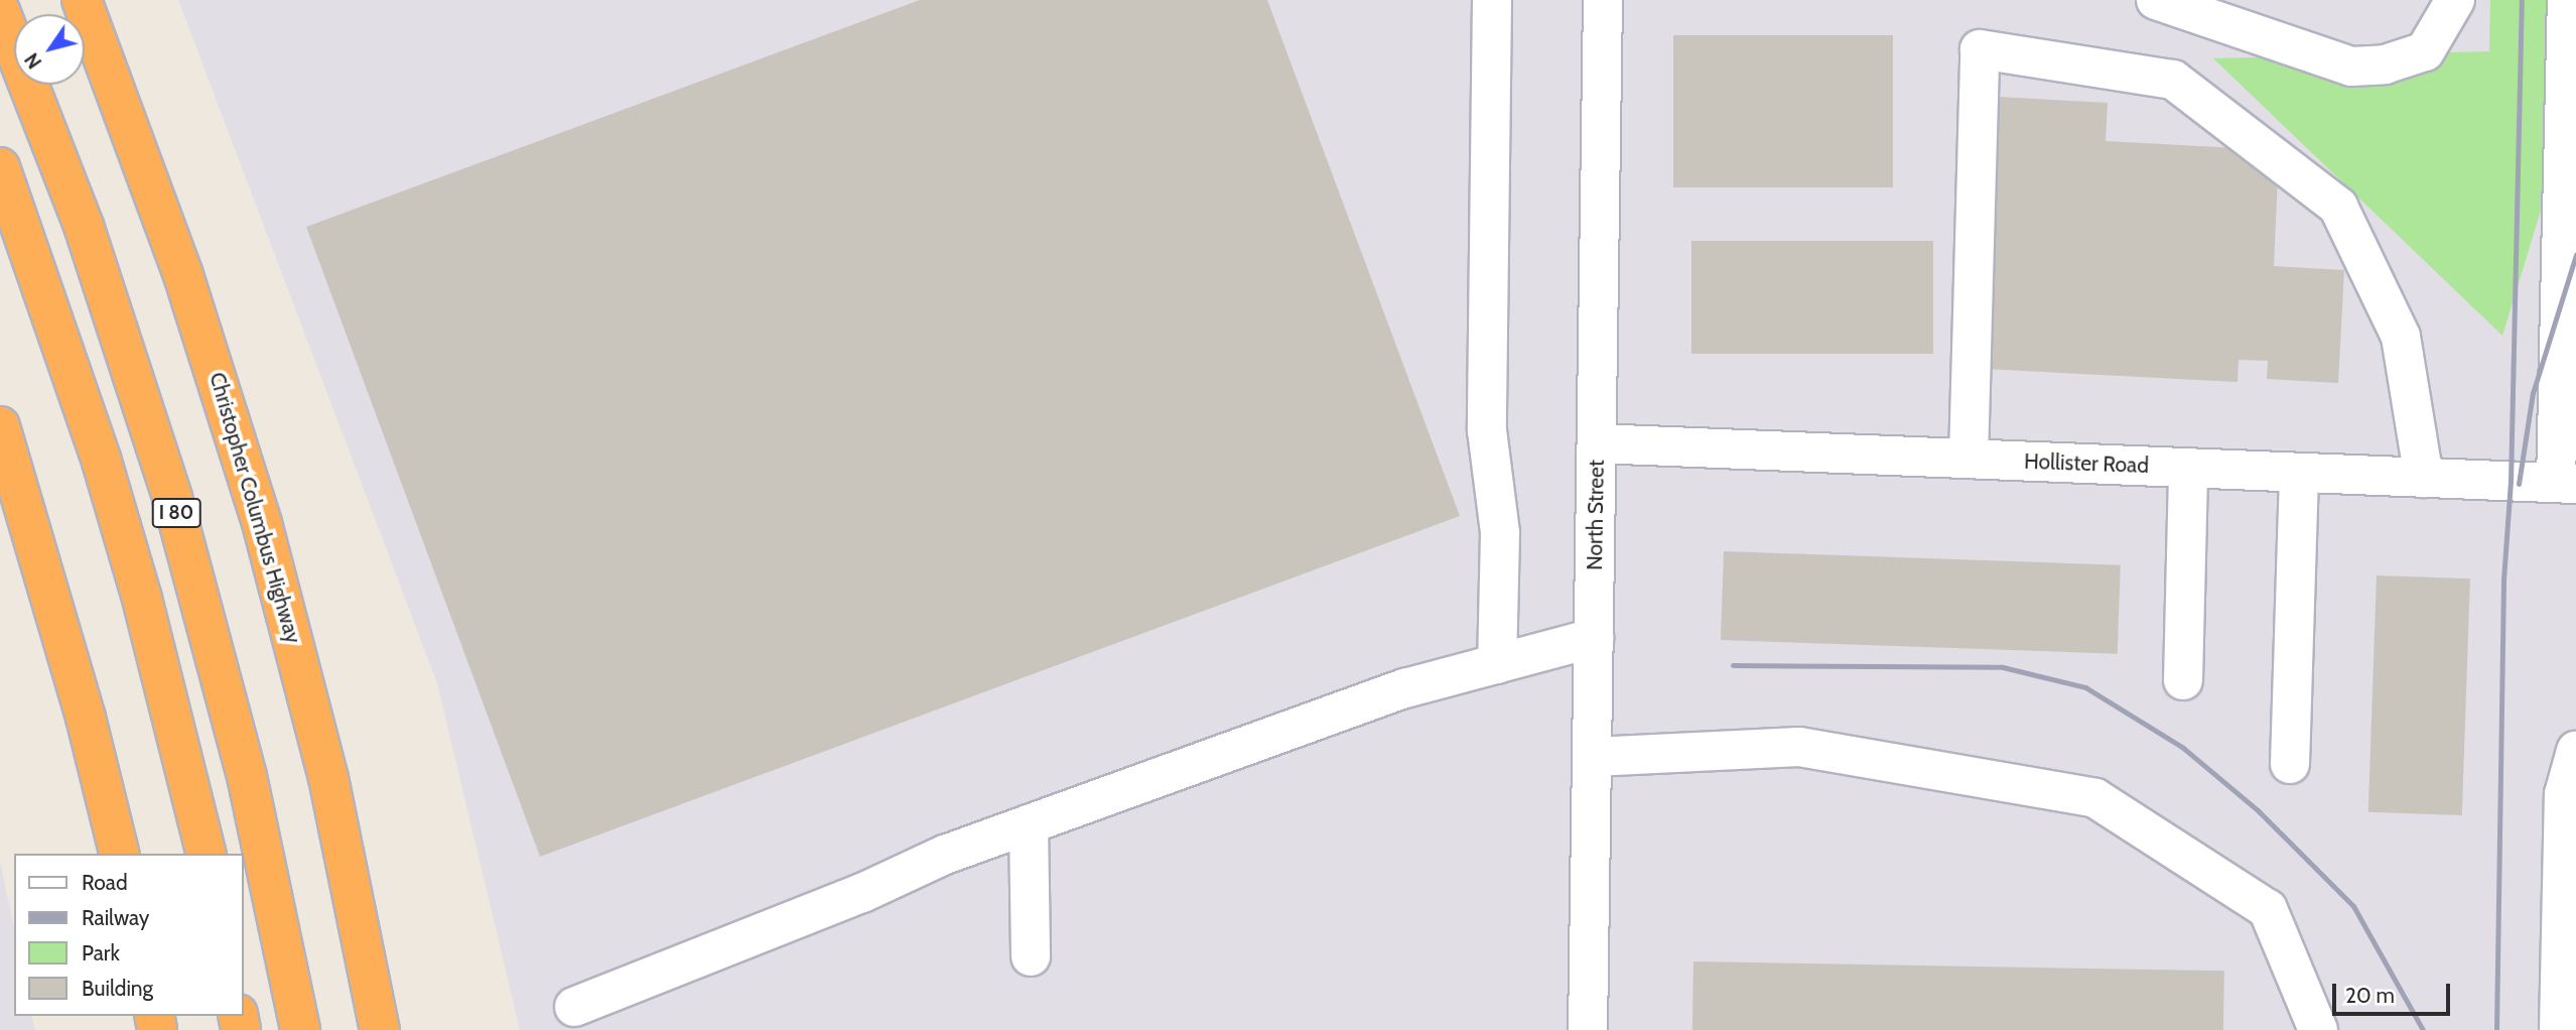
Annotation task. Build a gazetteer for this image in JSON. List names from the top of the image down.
{
  "streets": {
    "highway": ["Christopher Columbus Highway", "I 80"],
    "street": ["Hollister Road", "North Street"]
  },
  "crossings": [
    ["Hollister Road", "North Street"]
  ],
  "legend": [
    "Road",
    "Railway",
    "Park",
    "Building"
  ],
  "scale_bar": "20 m",
  "north": "bottom left"
}
